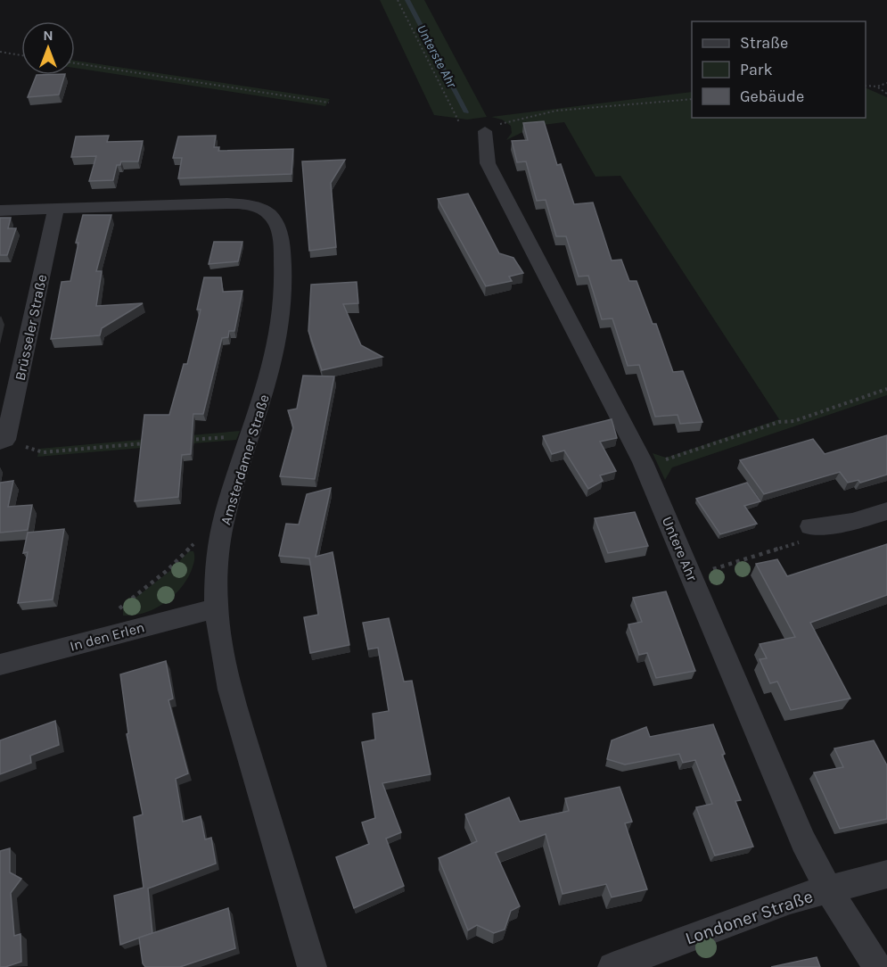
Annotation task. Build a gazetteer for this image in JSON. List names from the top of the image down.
{
  "streets": {
    "street": [
      "Brüsseler Straße",
      "Amsterdamer Straße",
      "Untere Ahr",
      "In den Erlen",
      "Londoner Straße"
    ]
  },
  "crossings": [
    ["Brüsseler Straße", "Amsterdamer Straße"],
    ["Amsterdamer Straße", "In den Erlen"],
    ["Untere Ahr", "Londoner Straße"]
  ],
  "water": ["Unterste Ahr"],
  "legend": ["Straße", "Park", "Gebäude"],
  "north": "top"
}
